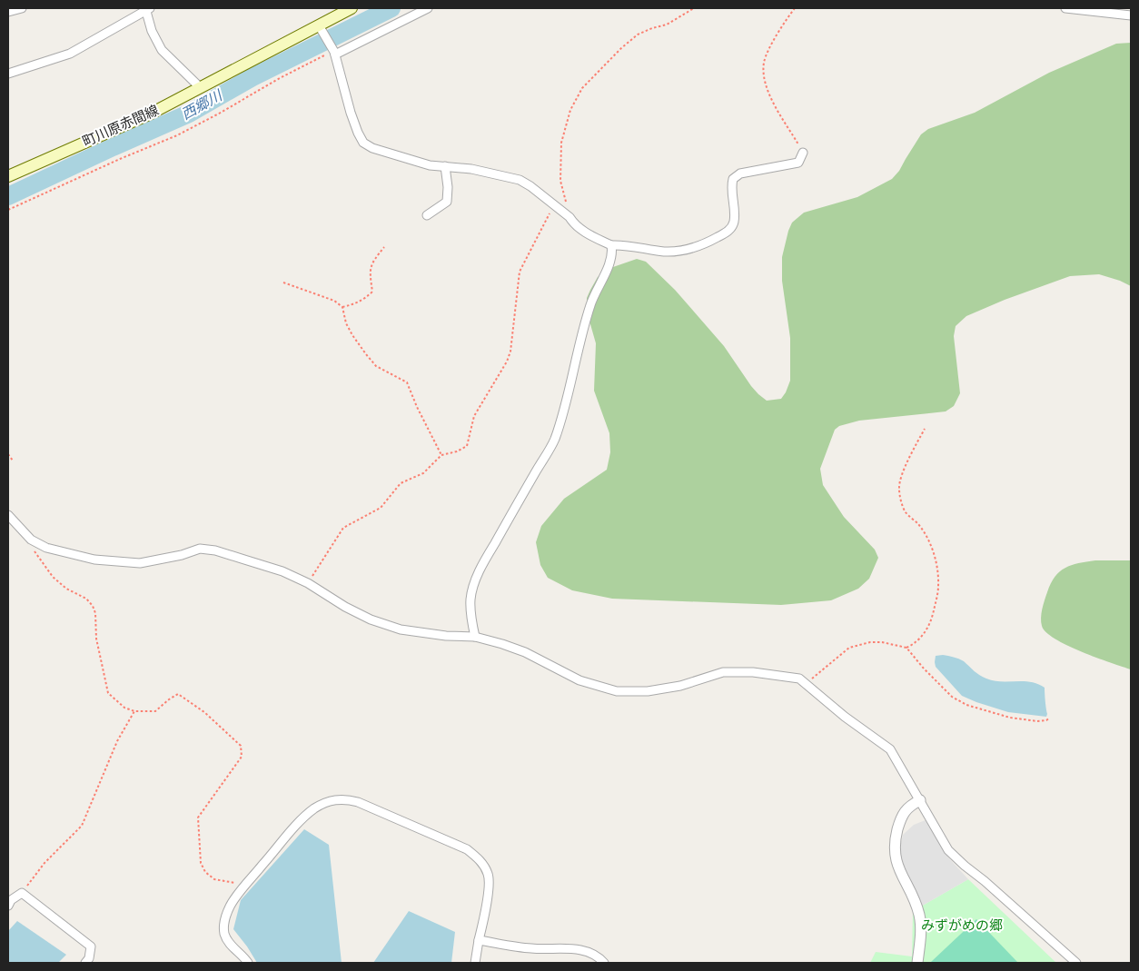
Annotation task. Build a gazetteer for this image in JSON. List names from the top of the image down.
{
  "streets": {
    "main road": ["町川原赤間線"]
  },
  "water": ["西郷川"],
  "parks": ["みずがめの郷"]
}
